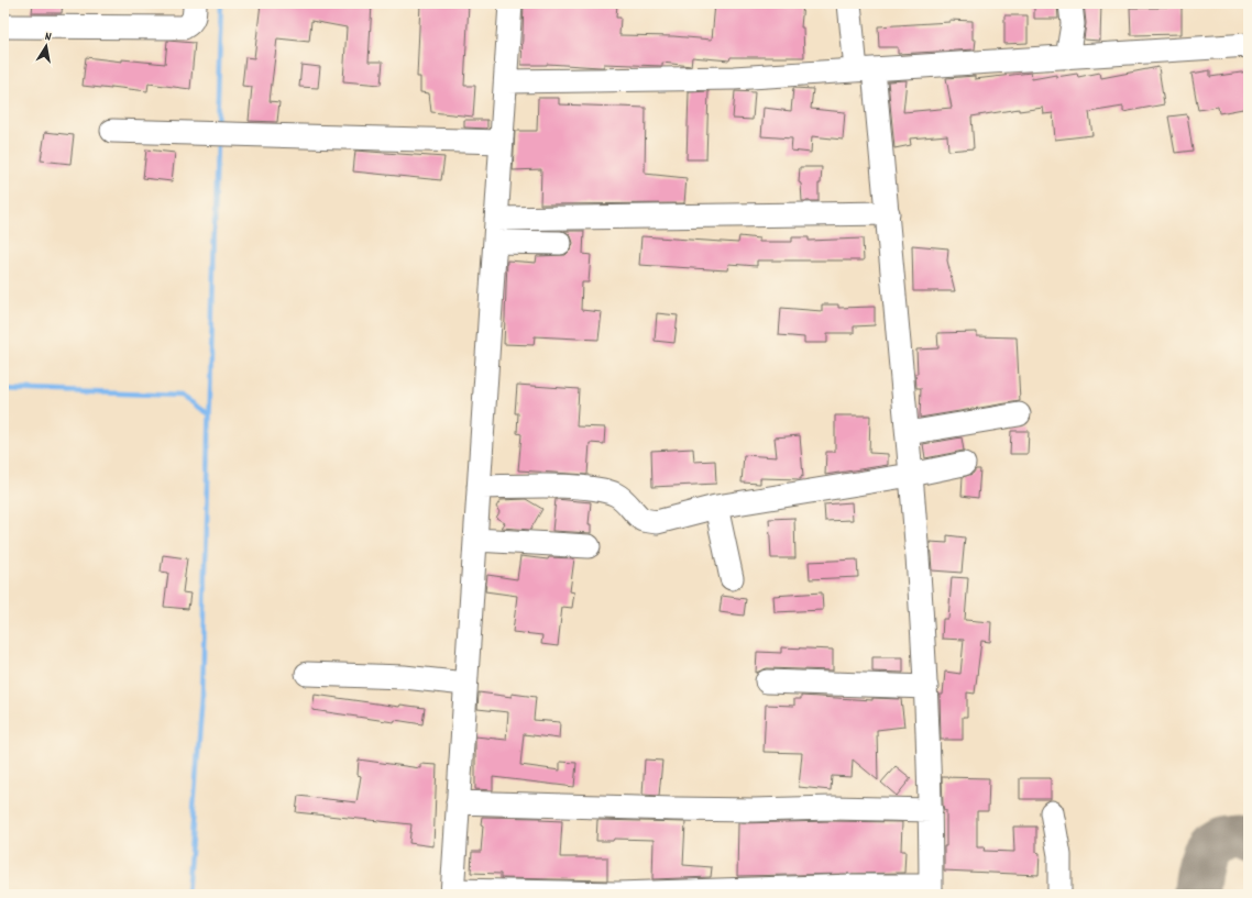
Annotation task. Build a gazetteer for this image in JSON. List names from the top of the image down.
{
  "north": "top"
}
